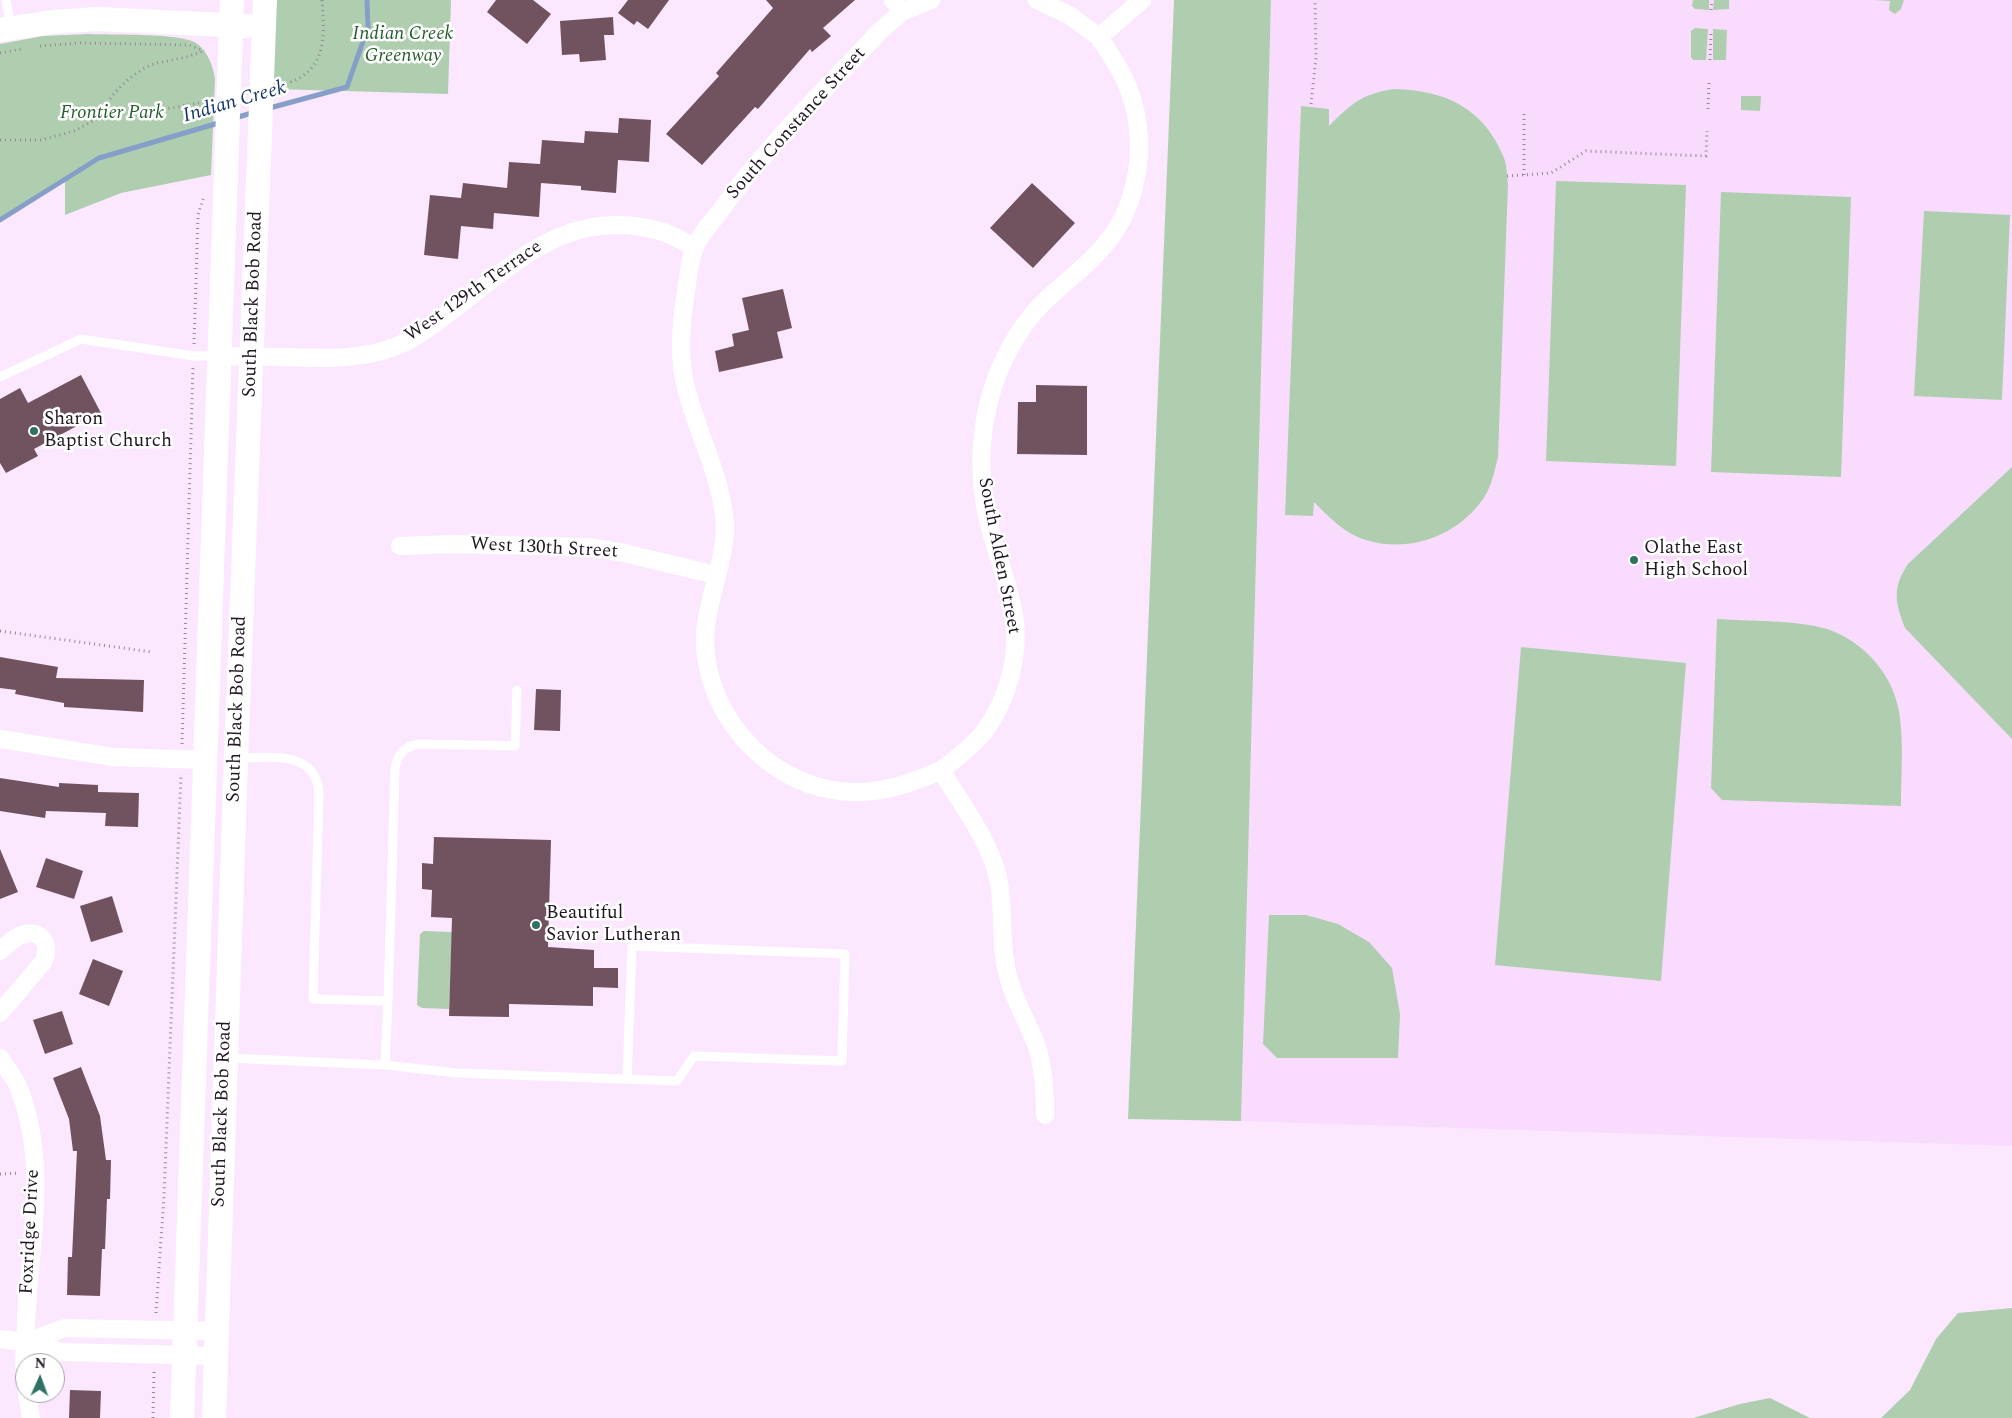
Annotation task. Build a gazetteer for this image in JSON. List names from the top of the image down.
{
  "streets": {
    "main road": ["South Black Bob Road"],
    "street": [
      "South Constance Street",
      "West 129th Terrace",
      "West 130th Street",
      "South Alden Street",
      "Foxridge Drive"
    ]
  },
  "crossings": [
    ["South Constance Street", "West 129th Terrace"],
    ["South Constance Street", "West 130th Street"],
    ["South Constance Street", "South Alden Street"],
    ["West 129th Terrace", "South Black Bob Road"]
  ],
  "water": ["Indian Creek"],
  "parks": ["Indian Creek Greenway", "Frontier Park"],
  "places": ["Sharon Baptist Church", "Olathe East High School", "Beautiful Savior Lutheran"],
  "north": "top"
}
